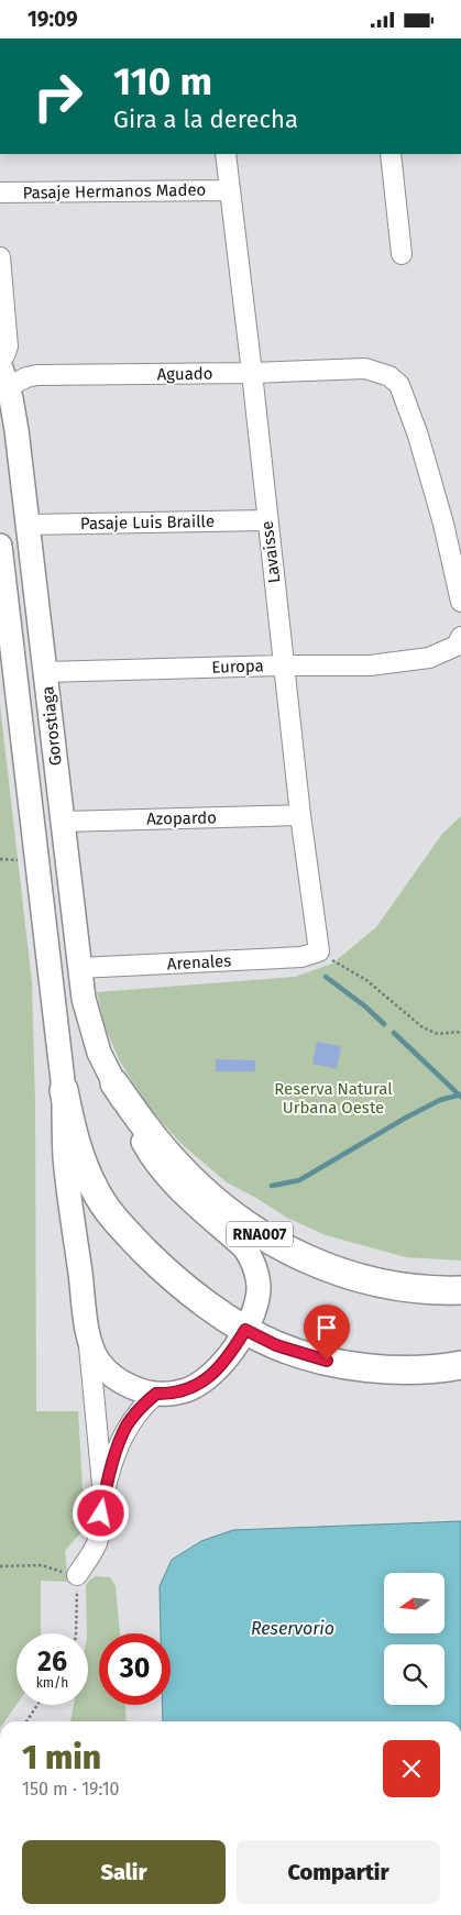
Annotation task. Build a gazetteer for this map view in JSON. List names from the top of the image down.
{
  "streets": {
    "highway": ["RNA007"],
    "main road": ["Gorostiaga"],
    "street": [
      "Pasaje Hermanos Madeo",
      "Aguado",
      "Pasaje Luis Braille",
      "Lavaisse",
      "Europa",
      "Azopardo",
      "Arenales"
    ]
  },
  "crossings": [
    ["Pasaje Hermanos Madeo", "Lavaisse"],
    ["Aguado", "Lavaisse"],
    ["Aguado", "Gorostiaga"],
    ["Pasaje Luis Braille", "Lavaisse"],
    ["Pasaje Luis Braille", "Gorostiaga"],
    ["Lavaisse", "Europa"],
    ["Lavaisse", "Azopardo"],
    ["Lavaisse", "Arenales"],
    ["Europa", "Gorostiaga"],
    ["Gorostiaga", "Azopardo"],
    ["Gorostiaga", "Arenales"],
    ["Gorostiaga", "RNA007"]
  ],
  "water": ["Reservorio"],
  "parks": ["Reserva Natural Urbana Oeste"],
  "north": "left",
  "page": {
    "status": "19:09",
    "turn": ["110 m", "Gira a la derecha"],
    "speed": "26 km/h",
    "limit": "30",
    "heading": ["1 min", "150 m · 19:10"],
    "buttons": ["Salir", "Compartir"]
  }
}
